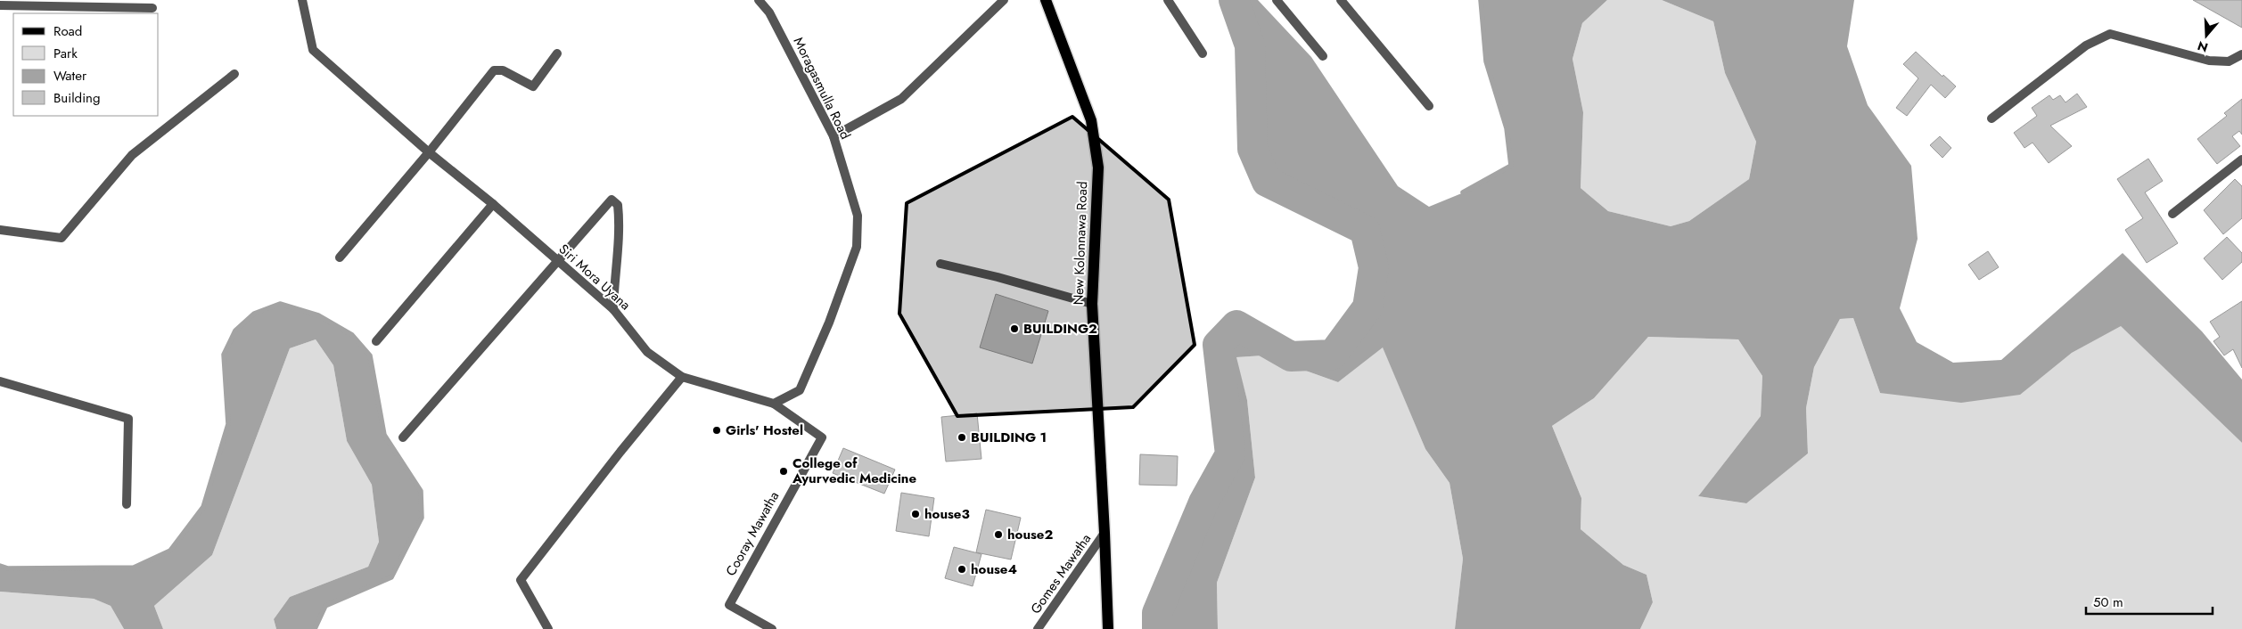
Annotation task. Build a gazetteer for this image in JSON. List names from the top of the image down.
{
  "streets": {
    "main road": ["New Kolonnawa Road"],
    "street": [
      "Moragasmulla Road",
      "Siri Mora Uyana",
      "Cooray Mawatha",
      "Gomes Mawatha"
    ]
  },
  "crossings": [
    ["Moragasmulla Road", "Siri Mora Uyana"],
    ["Moragasmulla Road", "Cooray Mawatha"],
    ["New Kolonnawa Road", "Gomes Mawatha"],
    ["Siri Mora Uyana", "Cooray Mawatha"]
  ],
  "places": [
    "BUILDING2",
    "Girls' Hostel",
    "BUILDING 1",
    "College of Ayurvedic Medicine",
    "house3",
    "house2",
    "house4"
  ],
  "legend": [
    "Road",
    "Park",
    "Water",
    "Building"
  ],
  "scale_bar": "50 m",
  "north": "bottom"
}
